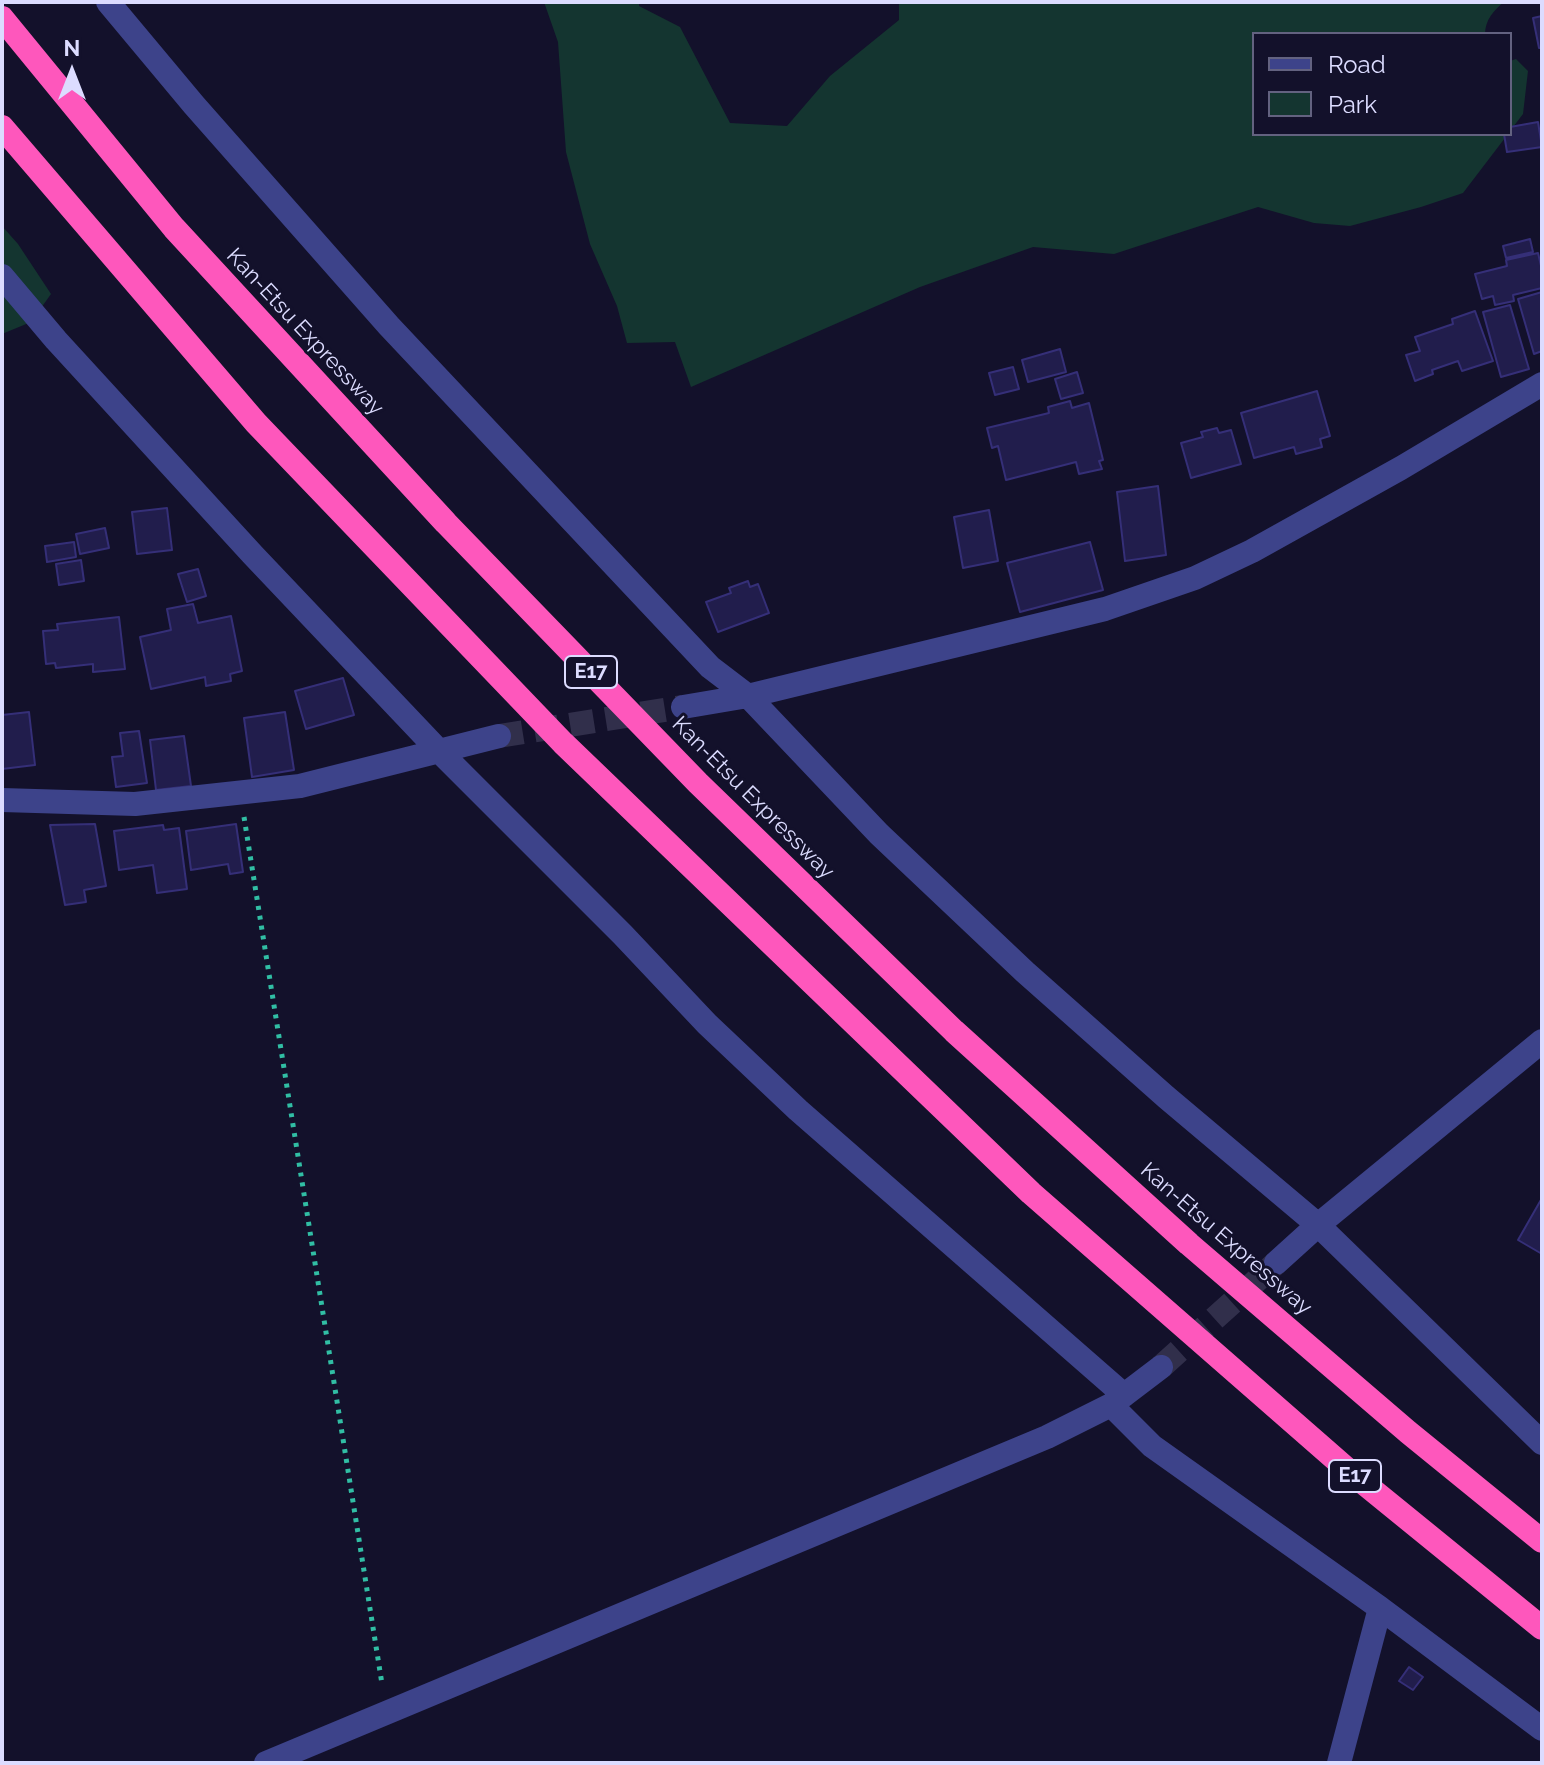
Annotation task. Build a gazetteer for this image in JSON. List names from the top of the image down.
{
  "streets": {
    "highway": ["Kan-Etsu Expressway", "E17"]
  },
  "legend": ["Road", "Park"],
  "north": "top"
}
